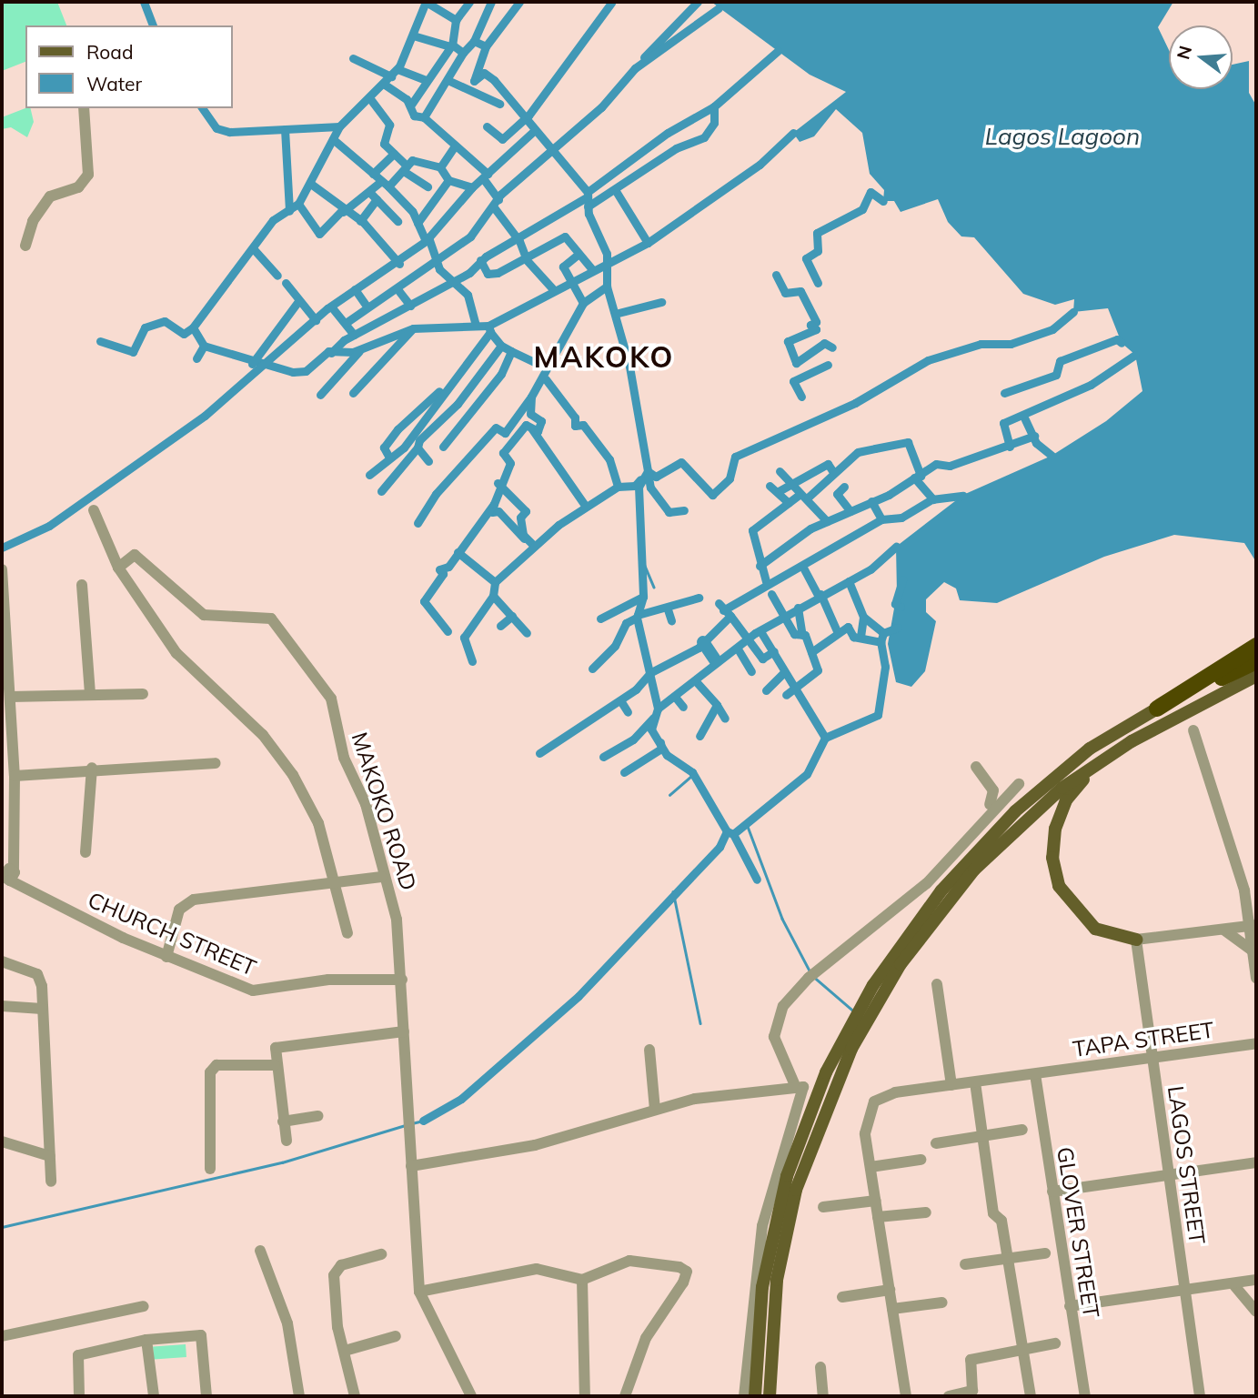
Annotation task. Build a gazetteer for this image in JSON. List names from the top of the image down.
{
  "streets": {
    "street": [
      "MAKOKO ROAD",
      "CHURCH STREET",
      "TAPA STREET",
      "LAGOS STREET",
      "GLOVER STREET"
    ]
  },
  "crossings": [
    ["MAKOKO ROAD", "CHURCH STREET"],
    ["TAPA STREET", "LAGOS STREET"],
    ["TAPA STREET", "GLOVER STREET"]
  ],
  "districts": ["MAKOKO"],
  "water": ["Lagos Lagoon"],
  "legend": ["Road", "Water"],
  "north": "left"
}
